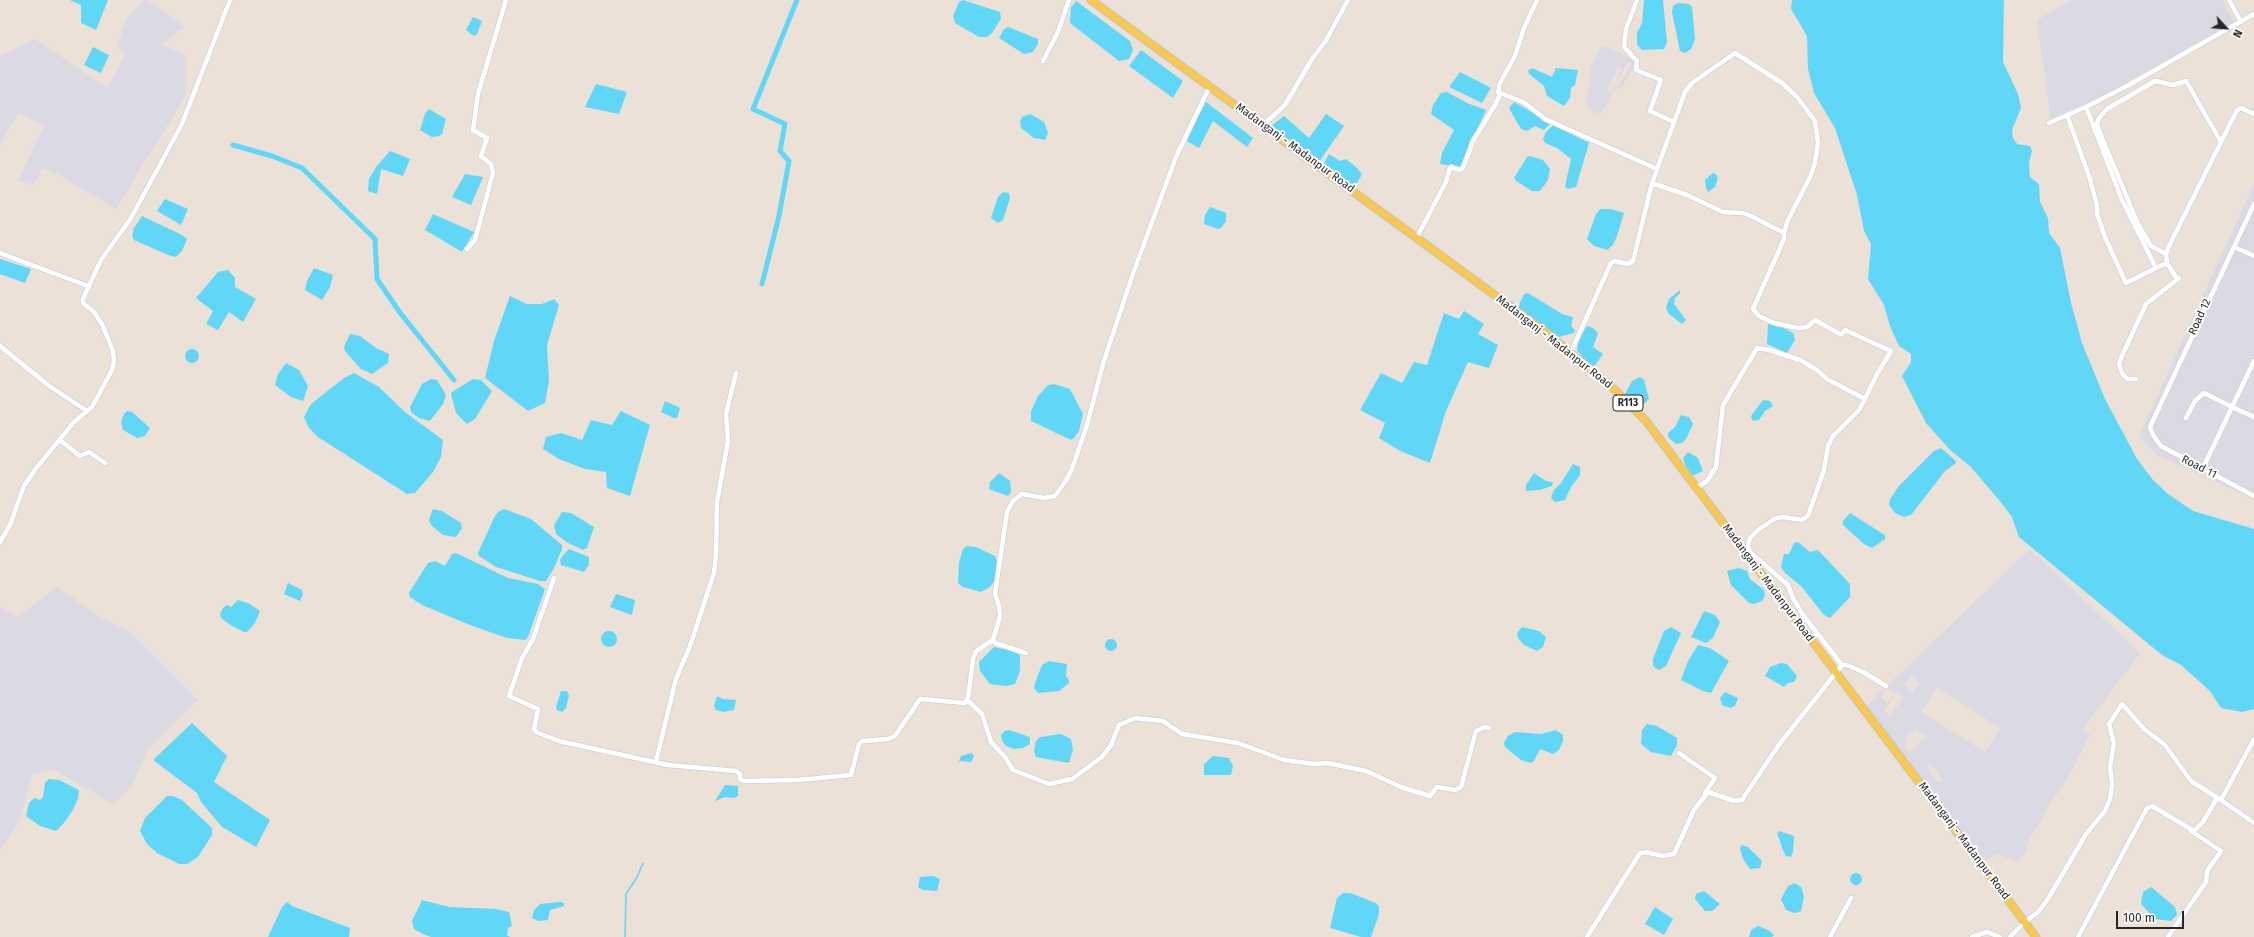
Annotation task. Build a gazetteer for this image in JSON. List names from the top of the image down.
{
  "streets": {
    "main road": ["Madanganj - Madanpur Road", "R113"],
    "street": ["Road 12", "Road 11"]
  },
  "crossings": [
    ["Road 12", "Road 11"]
  ],
  "scale_bar": "100 m",
  "north": "bottom right"
}
